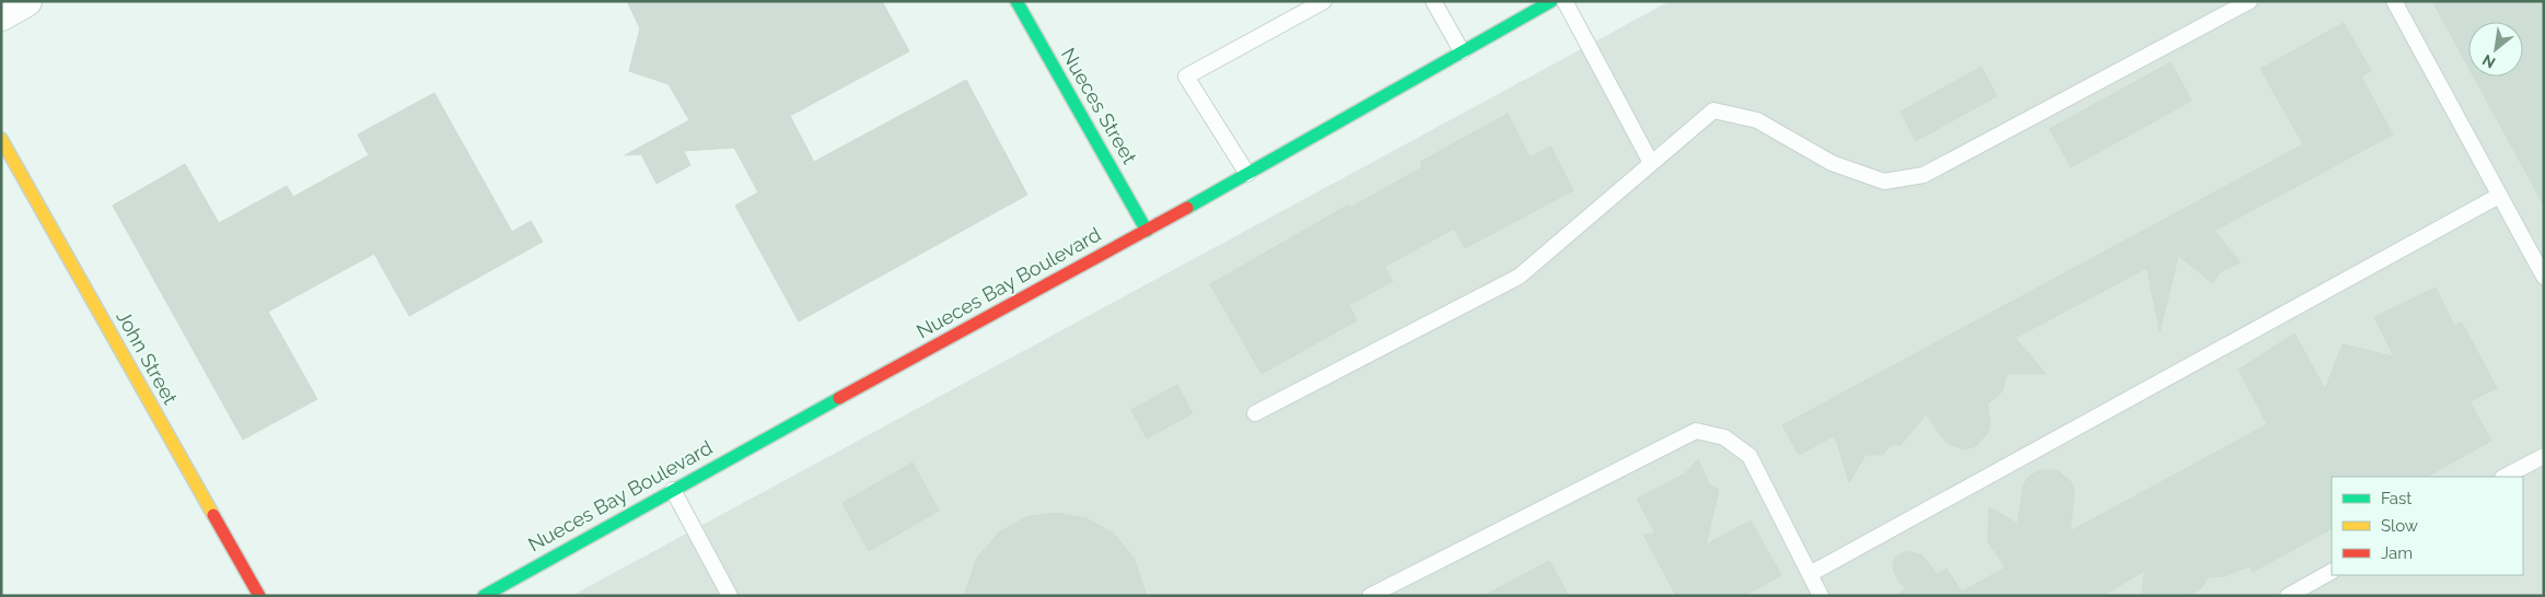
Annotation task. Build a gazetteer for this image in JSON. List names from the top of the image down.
{
  "streets": {
    "street": ["Nueces Street", "Nueces Bay Boulevard", "John Street"]
  },
  "crossings": [
    ["Nueces Street", "Nueces Bay Boulevard"]
  ],
  "legend": ["Fast", "Slow", "Jam"],
  "north": "bottom left"
}
